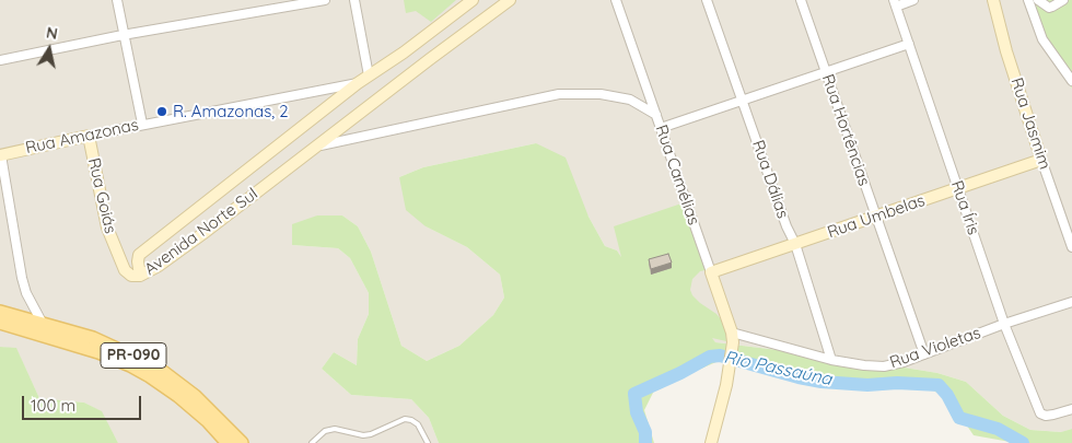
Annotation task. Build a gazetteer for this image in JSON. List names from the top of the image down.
{
  "streets": {
    "main road": ["PR-090"],
    "street": [
      "Rua Jasmim",
      "Rua Hortências",
      "Rua Amazonas",
      "Rua Camélias",
      "Rua Dálias",
      "Rua Goiás",
      "Rua Íris",
      "Rua Umbelas",
      "Avenida Norte Sul",
      "Rua Violetas"
    ]
  },
  "crossings": [
    ["Rua Jasmim", "Rua Umbelas"],
    ["Rua Hortências", "Rua Umbelas"],
    ["Rua Hortências", "Rua Violetas"],
    ["Rua Amazonas", "Rua Goiás"],
    ["Rua Amazonas", "Avenida Norte Sul"],
    ["Rua Camélias", "Rua Umbelas"],
    ["Rua Camélias", "Rua Violetas"],
    ["Rua Dálias", "Rua Umbelas"],
    ["Rua Dálias", "Rua Violetas"],
    ["Rua Goiás", "Avenida Norte Sul"],
    ["Rua Íris", "Rua Umbelas"],
    ["Rua Íris", "Rua Violetas"]
  ],
  "water": ["Rio Passaúna"],
  "places": ["R. Amazonas, 2"],
  "scale_bar": "100 m",
  "north": "top"
}
